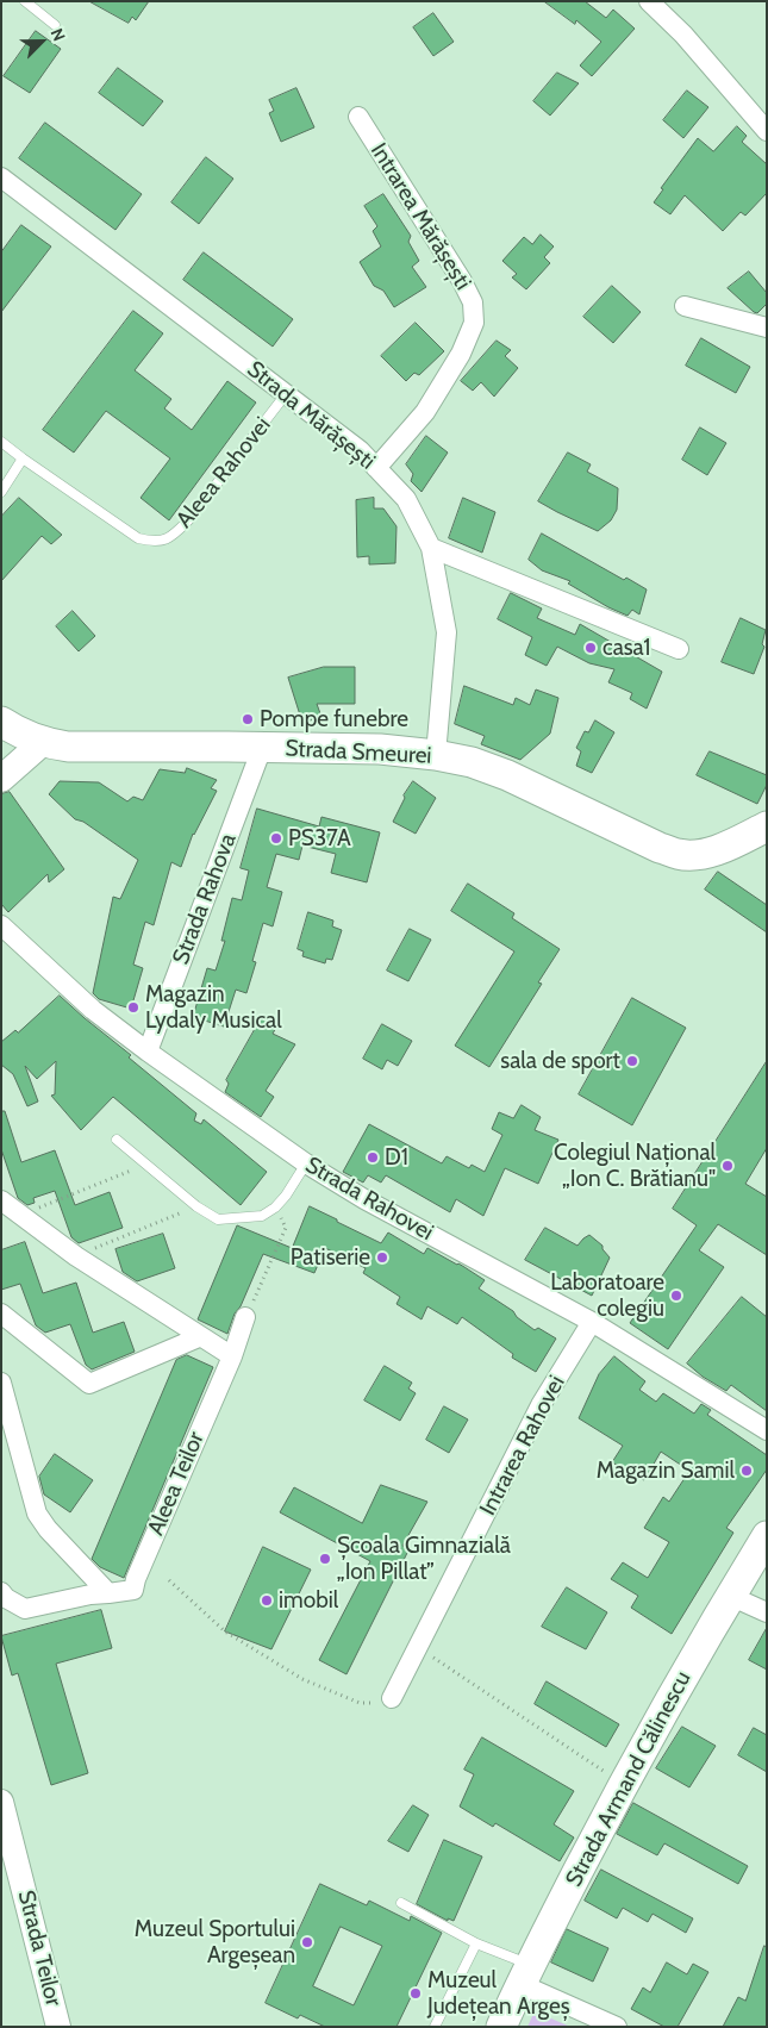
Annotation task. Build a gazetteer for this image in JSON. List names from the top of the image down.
{
  "streets": {
    "main road": ["Strada Smeurei", "Strada Armand Călinescu"],
    "street": [
      "Intrarea Mărășești",
      "Strada Mărășești",
      "Strada Rahova",
      "Strada Rahovei",
      "Intrarea Rahovei",
      "Aleea Teilor",
      "Strada Teilor"
    ],
    "lane": ["Aleea Rahovei"]
  },
  "crossings": [
    ["Intrarea Mărășești", "Strada Mărășești"],
    ["Strada Mărășești", "Aleea Rahovei"],
    ["Strada Mărășești", "Strada Smeurei"],
    ["Strada Smeurei", "Strada Rahova"],
    ["Strada Rahova", "Strada Rahovei"],
    ["Strada Rahovei", "Intrarea Rahovei"]
  ],
  "places": [
    "casa1",
    "Pompe funebre",
    "PS37A",
    "Magazin Lydaly Musical",
    "sala de sport",
    "D1",
    "Colegiul Național „Ion C. Brătianu\"",
    "Patiserie",
    "Laboratoare colegiu",
    "Magazin Samil",
    "Școala Gimnazială „Ion Pillat”",
    "imobil",
    "Muzeul Sportului Argeșean",
    "Muzeul Județean Argeș"
  ],
  "north": "top right"
}
